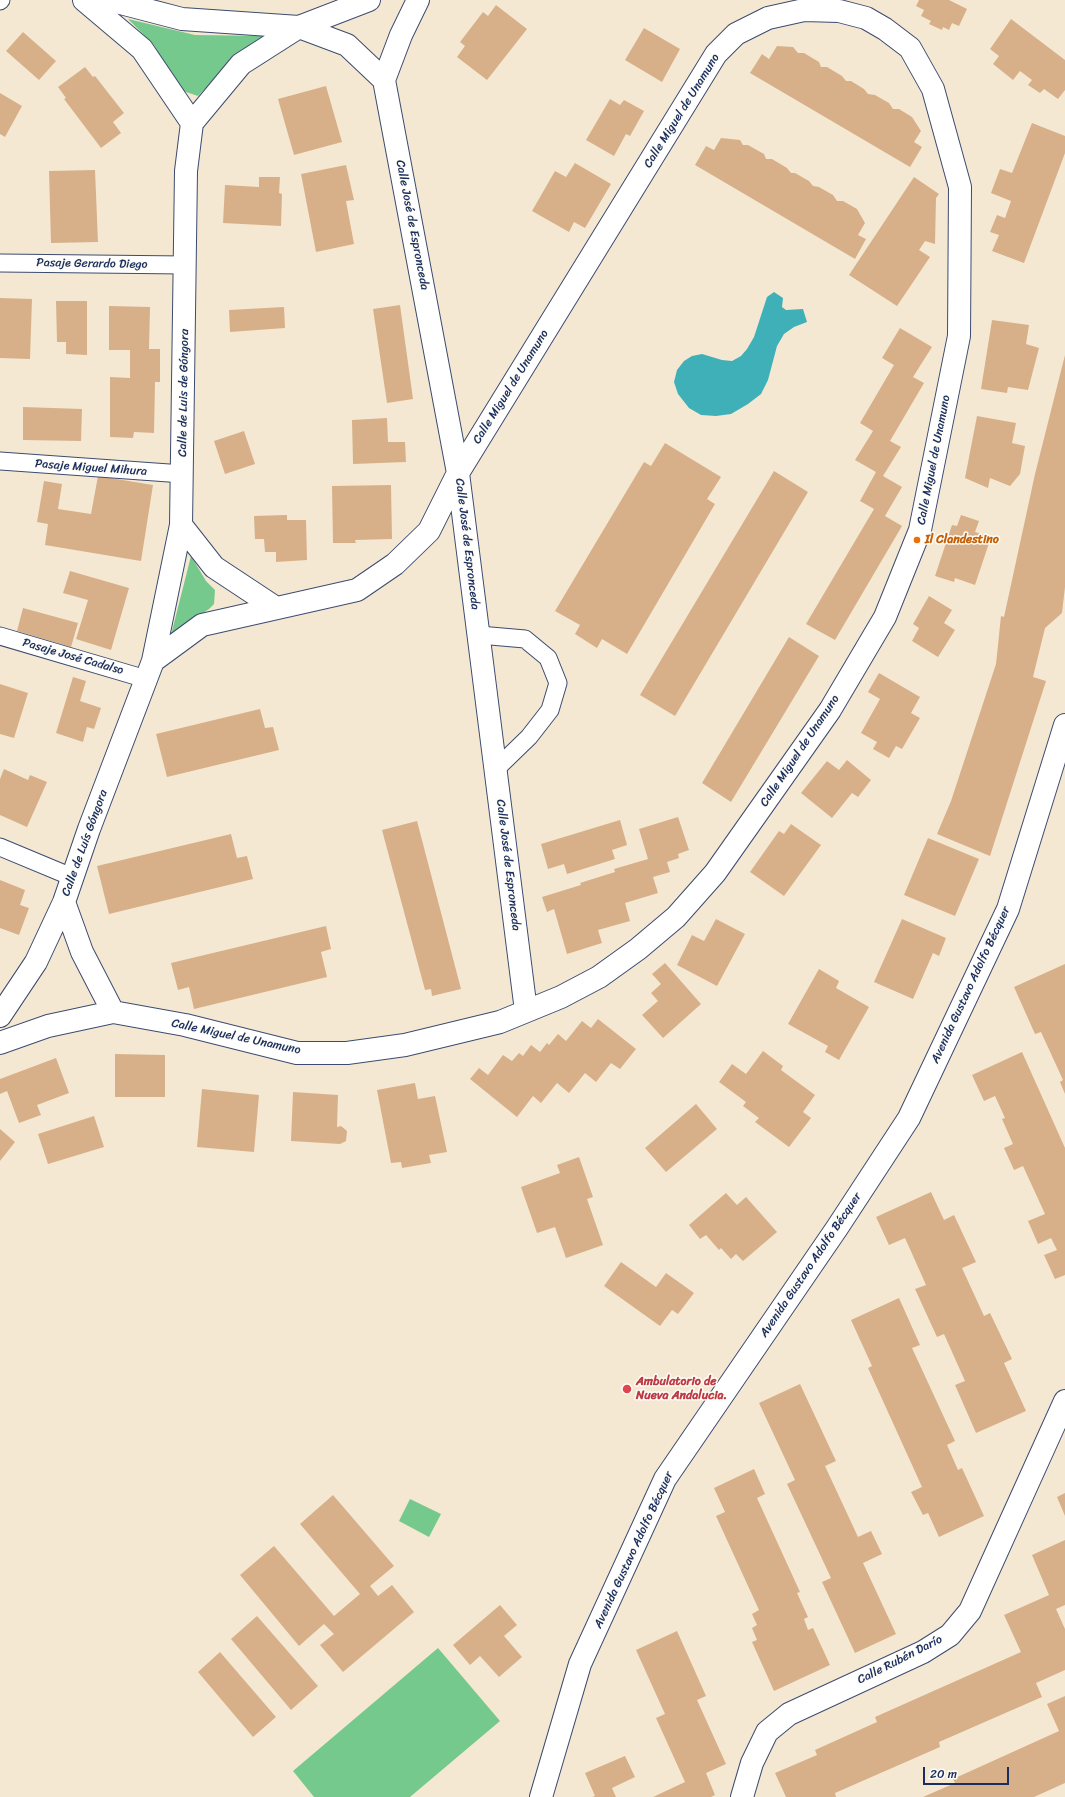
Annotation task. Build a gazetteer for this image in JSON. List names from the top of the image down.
{
  "streets": {
    "street": [
      "Calle Miguel de Unamuno",
      "Calle José de Espronceda",
      "Calle de Luis de Góngora",
      "Calle de Luís Góngora",
      "Avenida Gustavo Adolfo Bécquer",
      "Calle Rubén Darío"
    ],
    "lane": ["Pasaje Gerardo Diego", "Pasaje Miguel Mihura", "Pasaje José Cadalso"]
  },
  "crossings": [
    ["Calle Miguel de Unamuno", "Calle José de Espronceda"],
    ["Calle Miguel de Unamuno", "Calle de Luis de Góngora"],
    ["Calle Miguel de Unamuno", "Pasaje José Cadalso"],
    ["Calle Miguel de Unamuno", "Calle de Luís Góngora"],
    ["Pasaje Gerardo Diego", "Calle de Luis de Góngora"],
    ["Calle de Luis de Góngora", "Pasaje Miguel Mihura"],
    ["Calle de Luis de Góngora", "Pasaje José Cadalso"],
    ["Calle de Luis de Góngora", "Calle de Luís Góngora"],
    ["Pasaje José Cadalso", "Calle de Luís Góngora"]
  ],
  "places": ["Il Clandestino", "Ambulatorio de Nueva Andalucia."],
  "scale_bar": "20 m"
}
